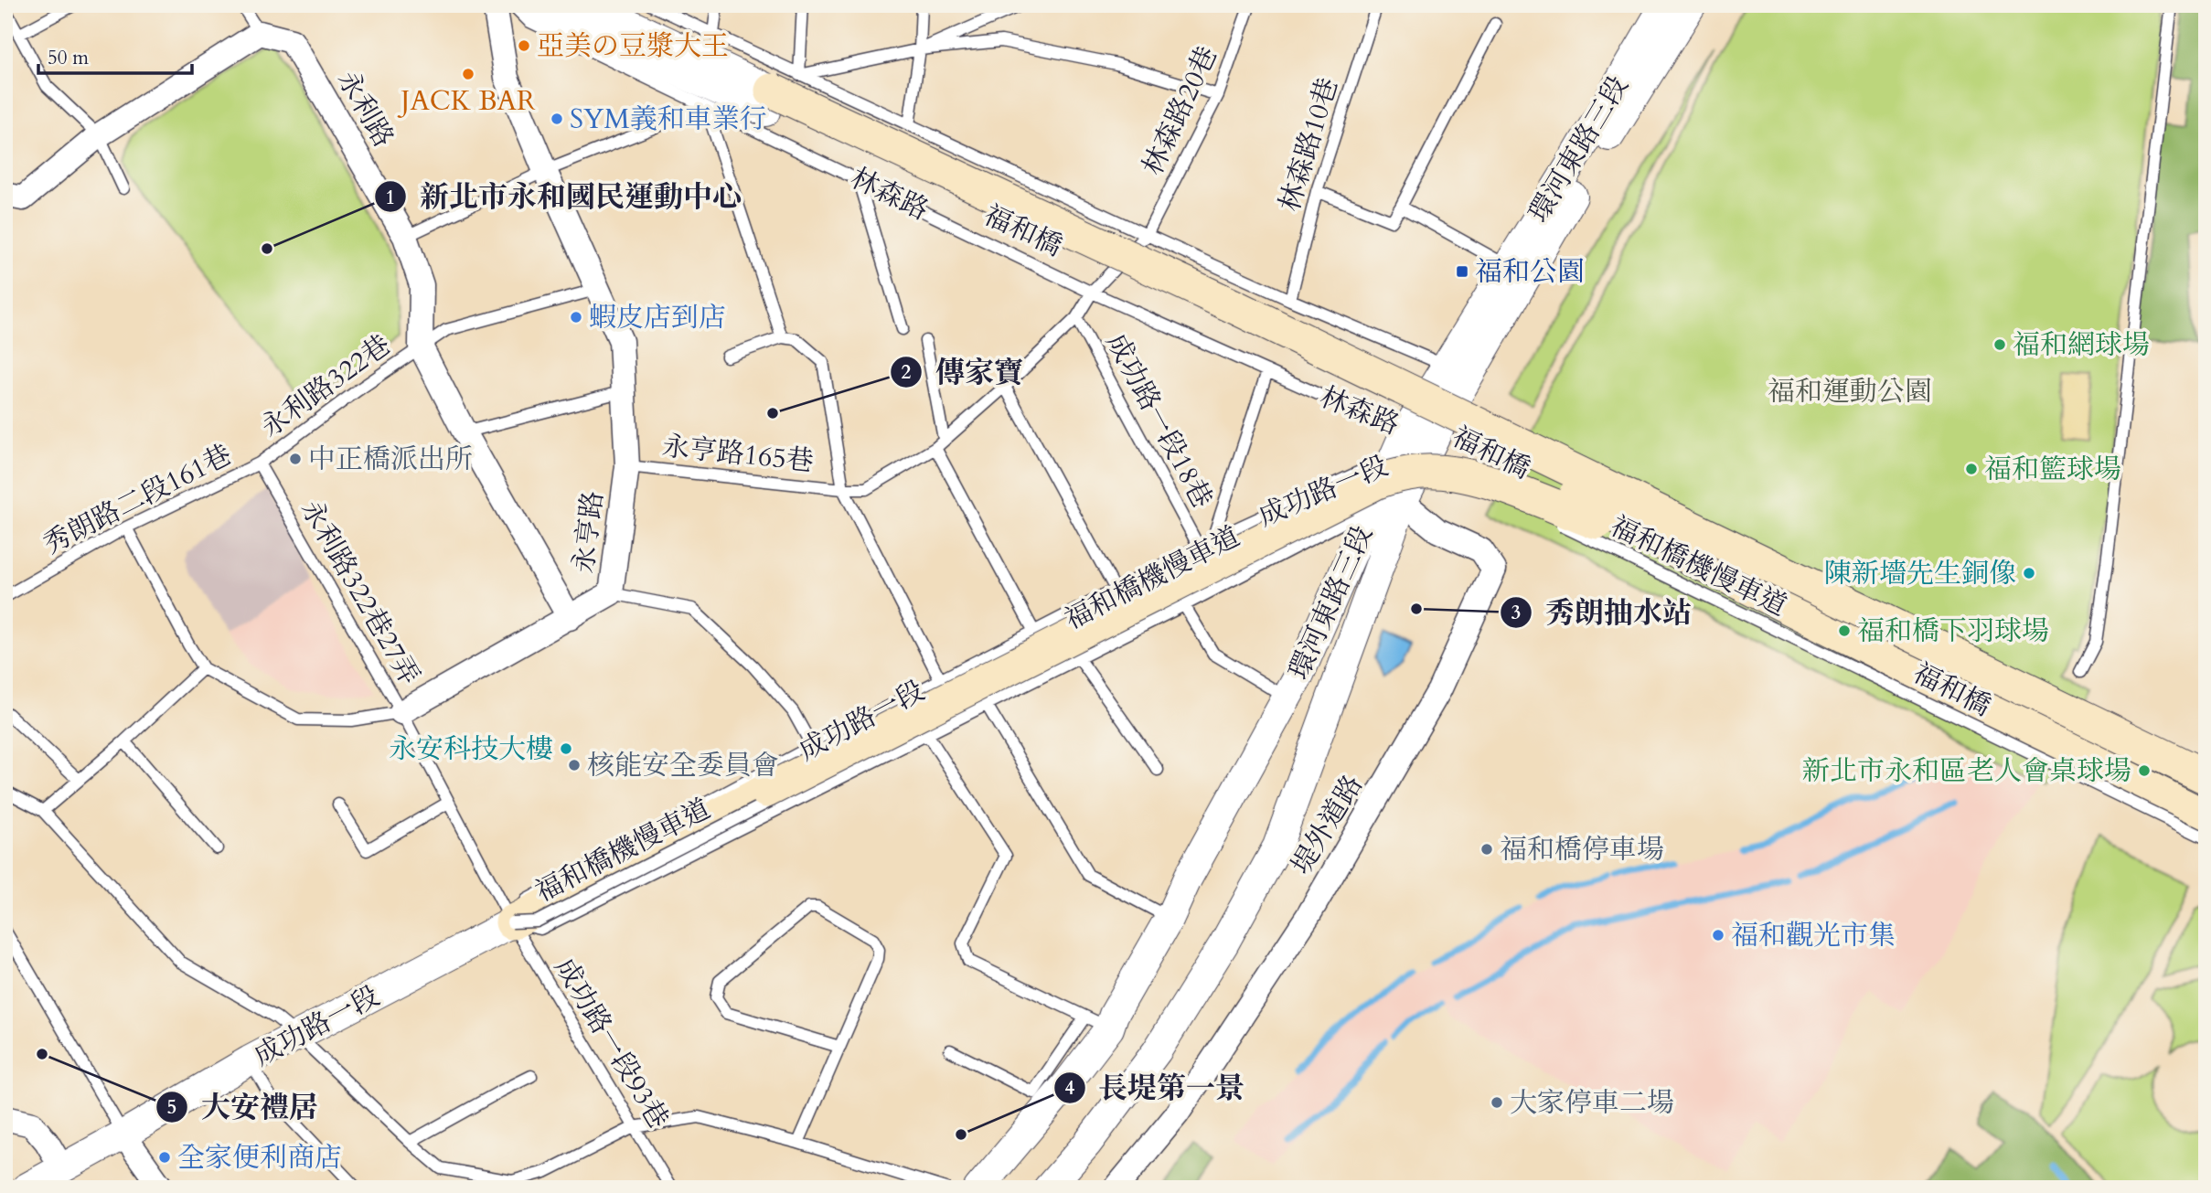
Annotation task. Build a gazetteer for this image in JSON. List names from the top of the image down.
{
  "streets": {
    "main road": ["福和橋"],
    "street": [
      "永利路",
      "環河東路三段",
      "成功路一段",
      "永亨路",
      "堤外道路"
    ],
    "lane": [
      "林森路20巷",
      "林森路10巷",
      "林森路",
      "永利路322巷",
      "成功路一段18巷",
      "永亨路165巷",
      "秀朗路二段161巷",
      "福和橋機慢車道",
      "永利路322巷27弄",
      "成功路一段93巷"
    ]
  },
  "crossings": [
    ["永利路", "永利路322巷"],
    ["永利路", "永亨路"],
    ["林森路20巷", "林森路"],
    ["林森路20巷", "成功路一段18巷"],
    ["林森路20巷", "永亨路165巷"],
    ["環河東路三段", "林森路"],
    ["環河東路三段", "成功路一段"],
    ["環河東路三段", "堤外道路"],
    ["林森路", "成功路一段"],
    ["永利路322巷", "秀朗路二段161巷"],
    ["永利路322巷", "永亨路"],
    ["永利路322巷", "永利路322巷27弄"],
    ["成功路一段18巷", "成功路一段"],
    ["永亨路165巷", "永亨路"],
    ["成功路一段", "福和橋機慢車道"],
    ["成功路一段", "堤外道路"],
    ["成功路一段", "成功路一段93巷"],
    ["秀朗路二段161巷", "永利路322巷27弄"],
    ["永亨路", "永利路322巷27弄"],
    ["福和橋機慢車道", "成功路一段93巷"],
    ["永利路322巷27弄", "成功路一段93巷"]
  ],
  "parks": ["福和運動公園"],
  "places": {
    "other": [
      "亞美の豆漿大王",
      "JACK BAR",
      "SYM義和車業行",
      "新北市永和國民運動中心",
      "蝦皮店到店",
      "福和網球場",
      "傳家寶",
      "中正橋派出所",
      "福和籃球場",
      "陳新墻先生銅像",
      "秀朗抽水站",
      "福和橋下羽球場",
      "永安科技大樓",
      "核能安全委員會",
      "新北市永和區老人會桌球場",
      "福和橋停車場",
      "福和觀光市集",
      "大安禮居",
      "大家停車二場",
      "長堤第一景",
      "全家便利商店"
    ],
    "transit": ["福和公園"]
  },
  "scale_bar": "50 m"
}
